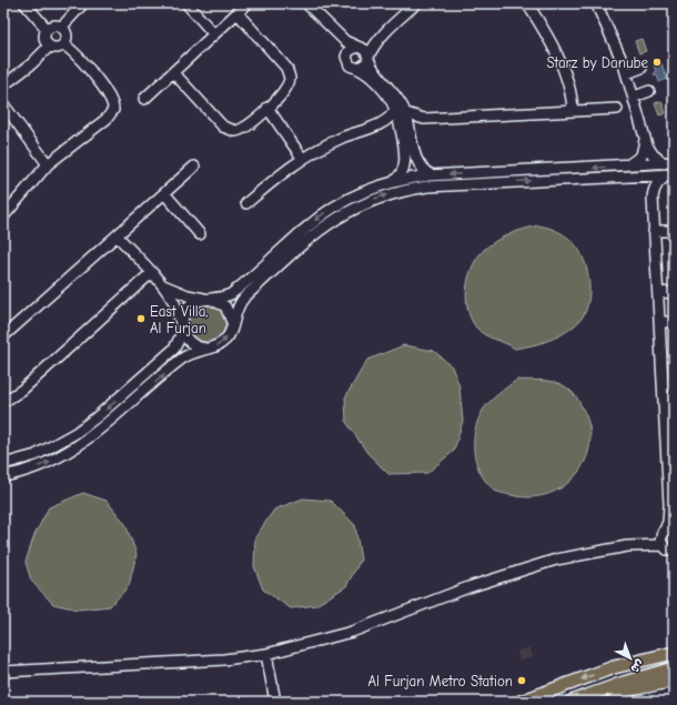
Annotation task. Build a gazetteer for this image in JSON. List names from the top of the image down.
{
  "places": ["Starz by Danube", "East Villa, Al Furjan", "Al Furjan Metro Station"],
  "north": "bottom right"
}
